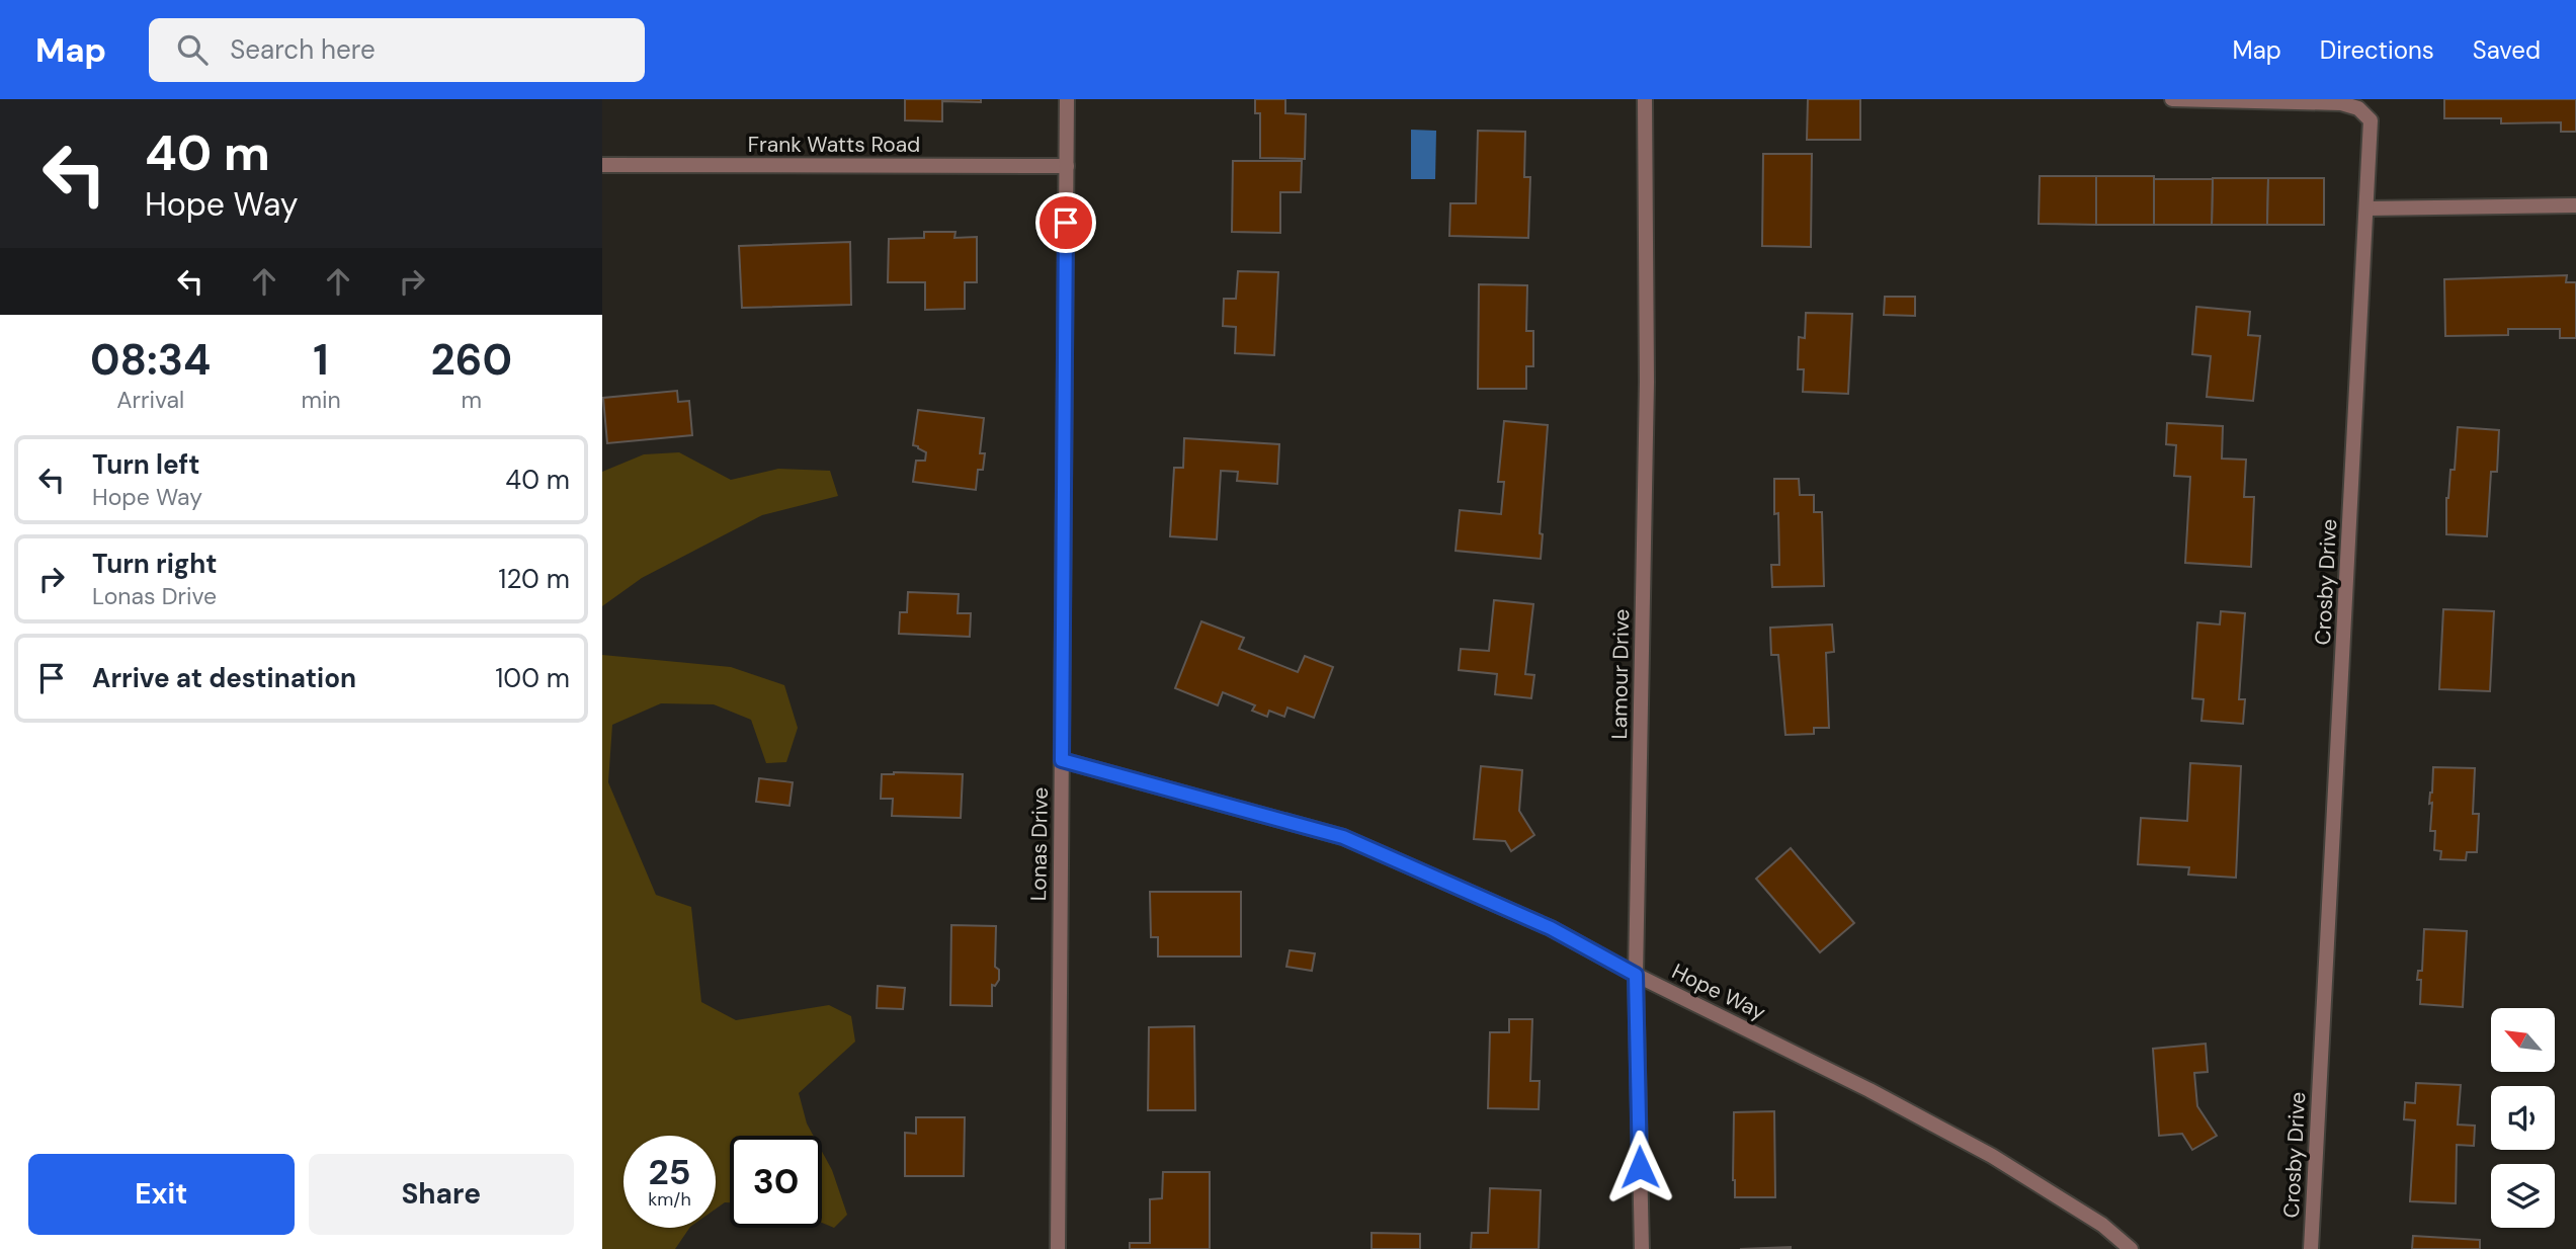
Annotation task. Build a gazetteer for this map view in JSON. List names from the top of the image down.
{
  "streets": {
    "street": [
      "Frank Watts Road",
      "Crosby Drive",
      "Lamour Drive",
      "Lonas Drive",
      "Hope Way"
    ]
  },
  "crossings": [
    ["Frank Watts Road", "Lonas Drive"],
    ["Lamour Drive", "Hope Way"],
    ["Lonas Drive", "Hope Way"]
  ],
  "north": "top left",
  "page": {
    "header": "Map",
    "search": "Search here",
    "nav": ["Map", "Directions", "Saved"],
    "turn": ["40 m", "Hope Way"],
    "eta": [
      "08:34",
      "Arrival",
      "1",
      "min",
      "260",
      "m"
    ],
    "list": [
      {
        "name": "Turn left",
        "note": "Hope Way",
        "value": "40 m"
      },
      {
        "name": "Turn right",
        "note": "Lonas Drive",
        "value": "120 m"
      },
      {
        "name": "Arrive at destination",
        "value": "100 m"
      }
    ],
    "speed": "25 km/h",
    "limit": "30",
    "buttons": ["Exit", "Share"]
  }
}
